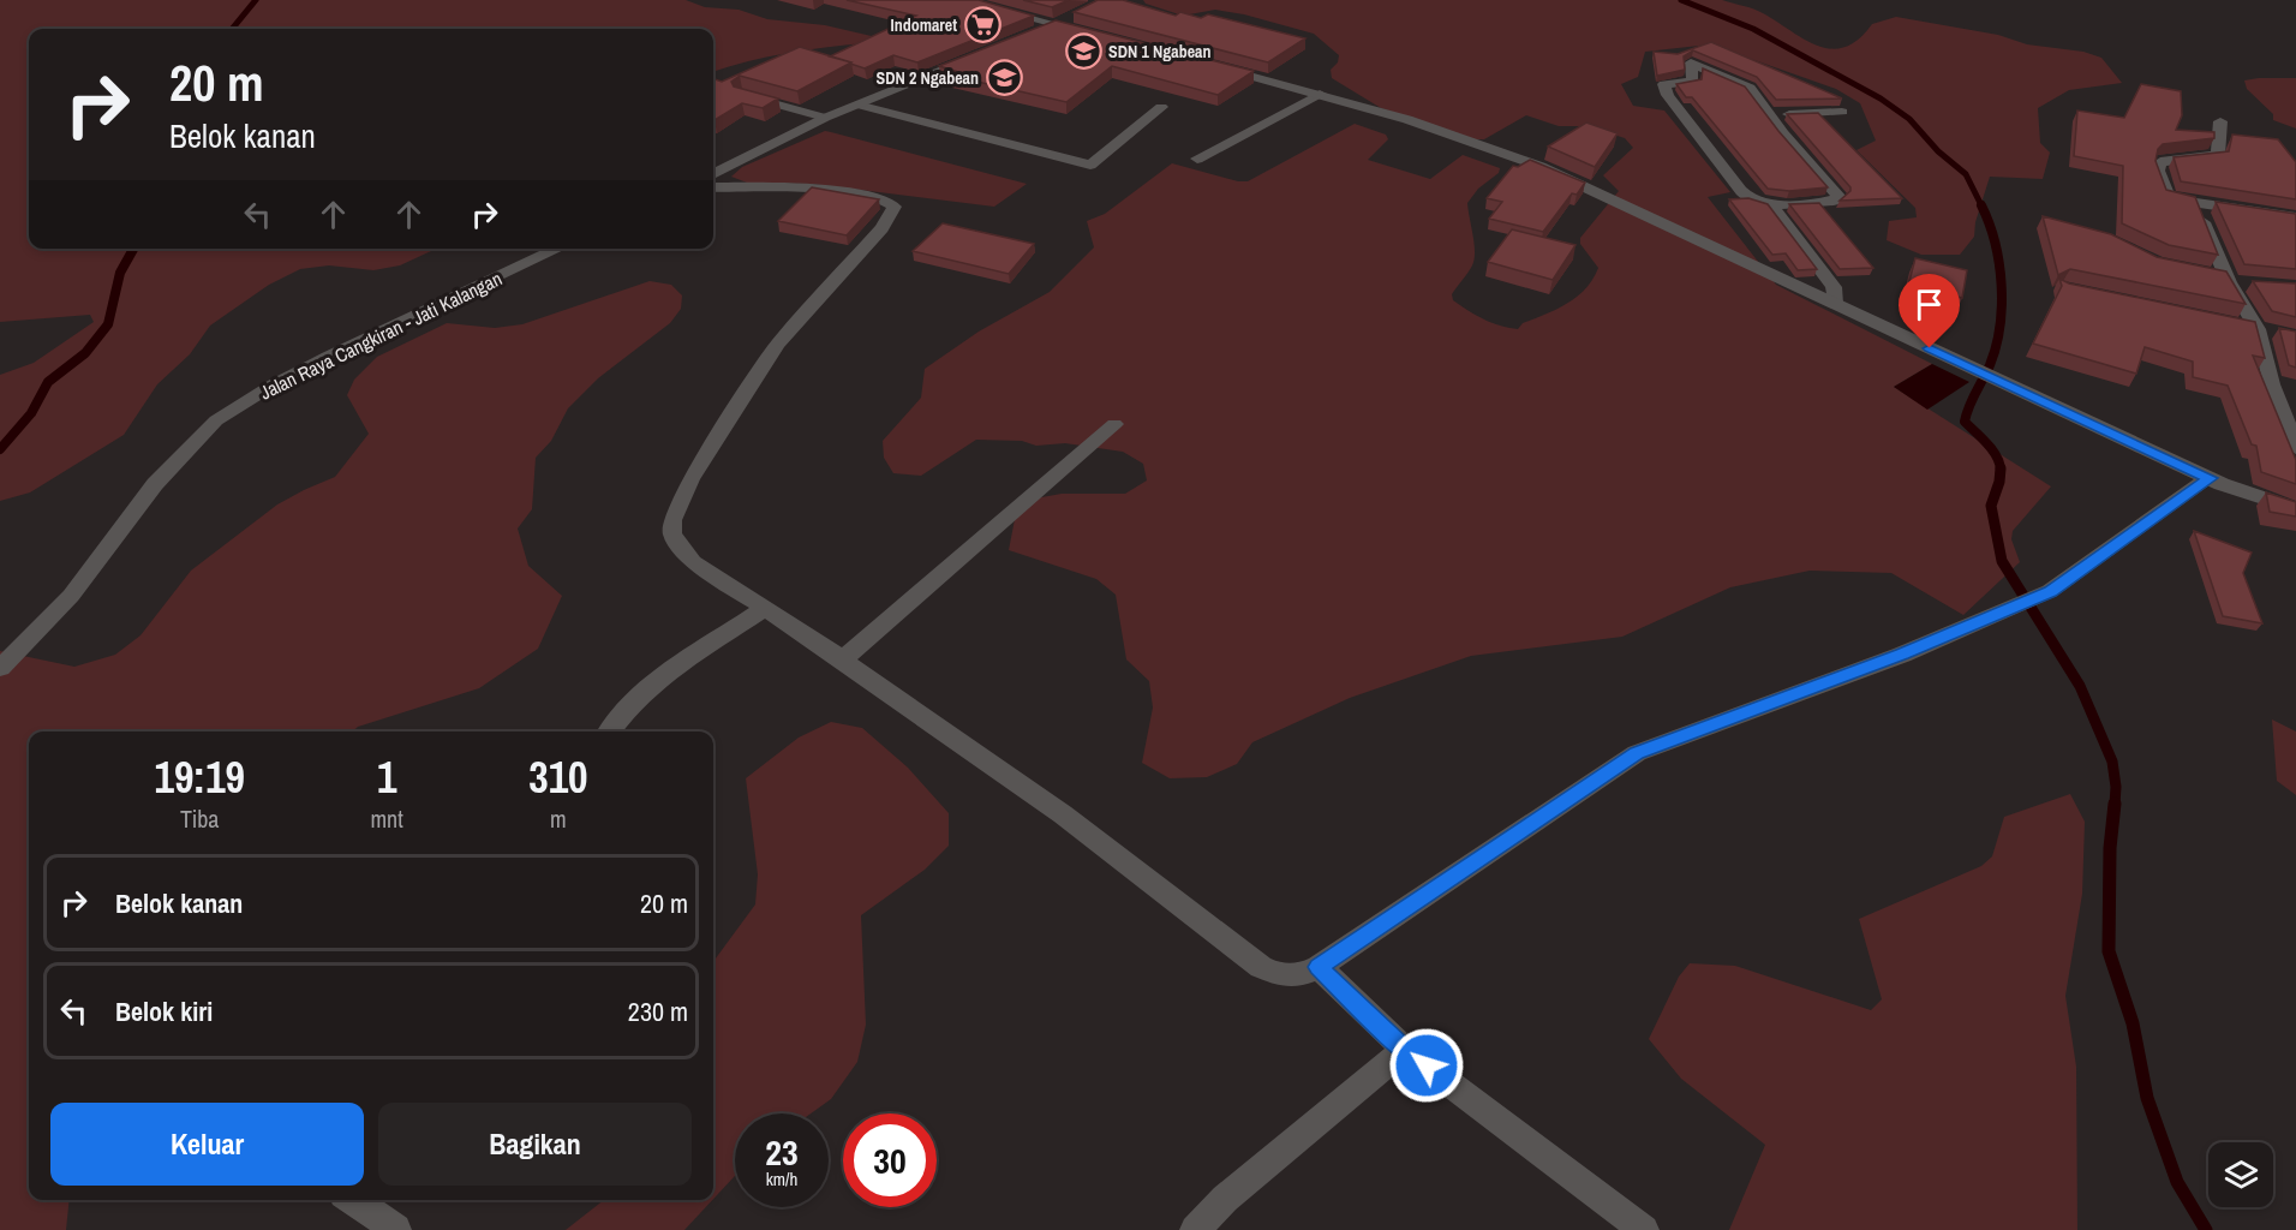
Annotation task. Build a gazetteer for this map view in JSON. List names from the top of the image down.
{
  "streets": {
    "street": ["Jalan Raya Cangkiran - Jati Kalangan"]
  },
  "places": {
    "supermarket": ["Indomaret"],
    "school or university": ["SDN 1 Ngabean", "SDN 2 Ngabean"]
  },
  "page": {
    "turn": ["20 m", "Belok kanan"],
    "eta": [
      "19:19",
      "Tiba",
      "1",
      "mnt",
      "310",
      "m"
    ],
    "list": [
      {
        "name": "Belok kanan",
        "value": "20 m"
      },
      {
        "name": "Belok kiri",
        "value": "230 m"
      }
    ],
    "buttons": ["Keluar", "Bagikan"],
    "speed": "23 km/h",
    "limit": "30"
  }
}
